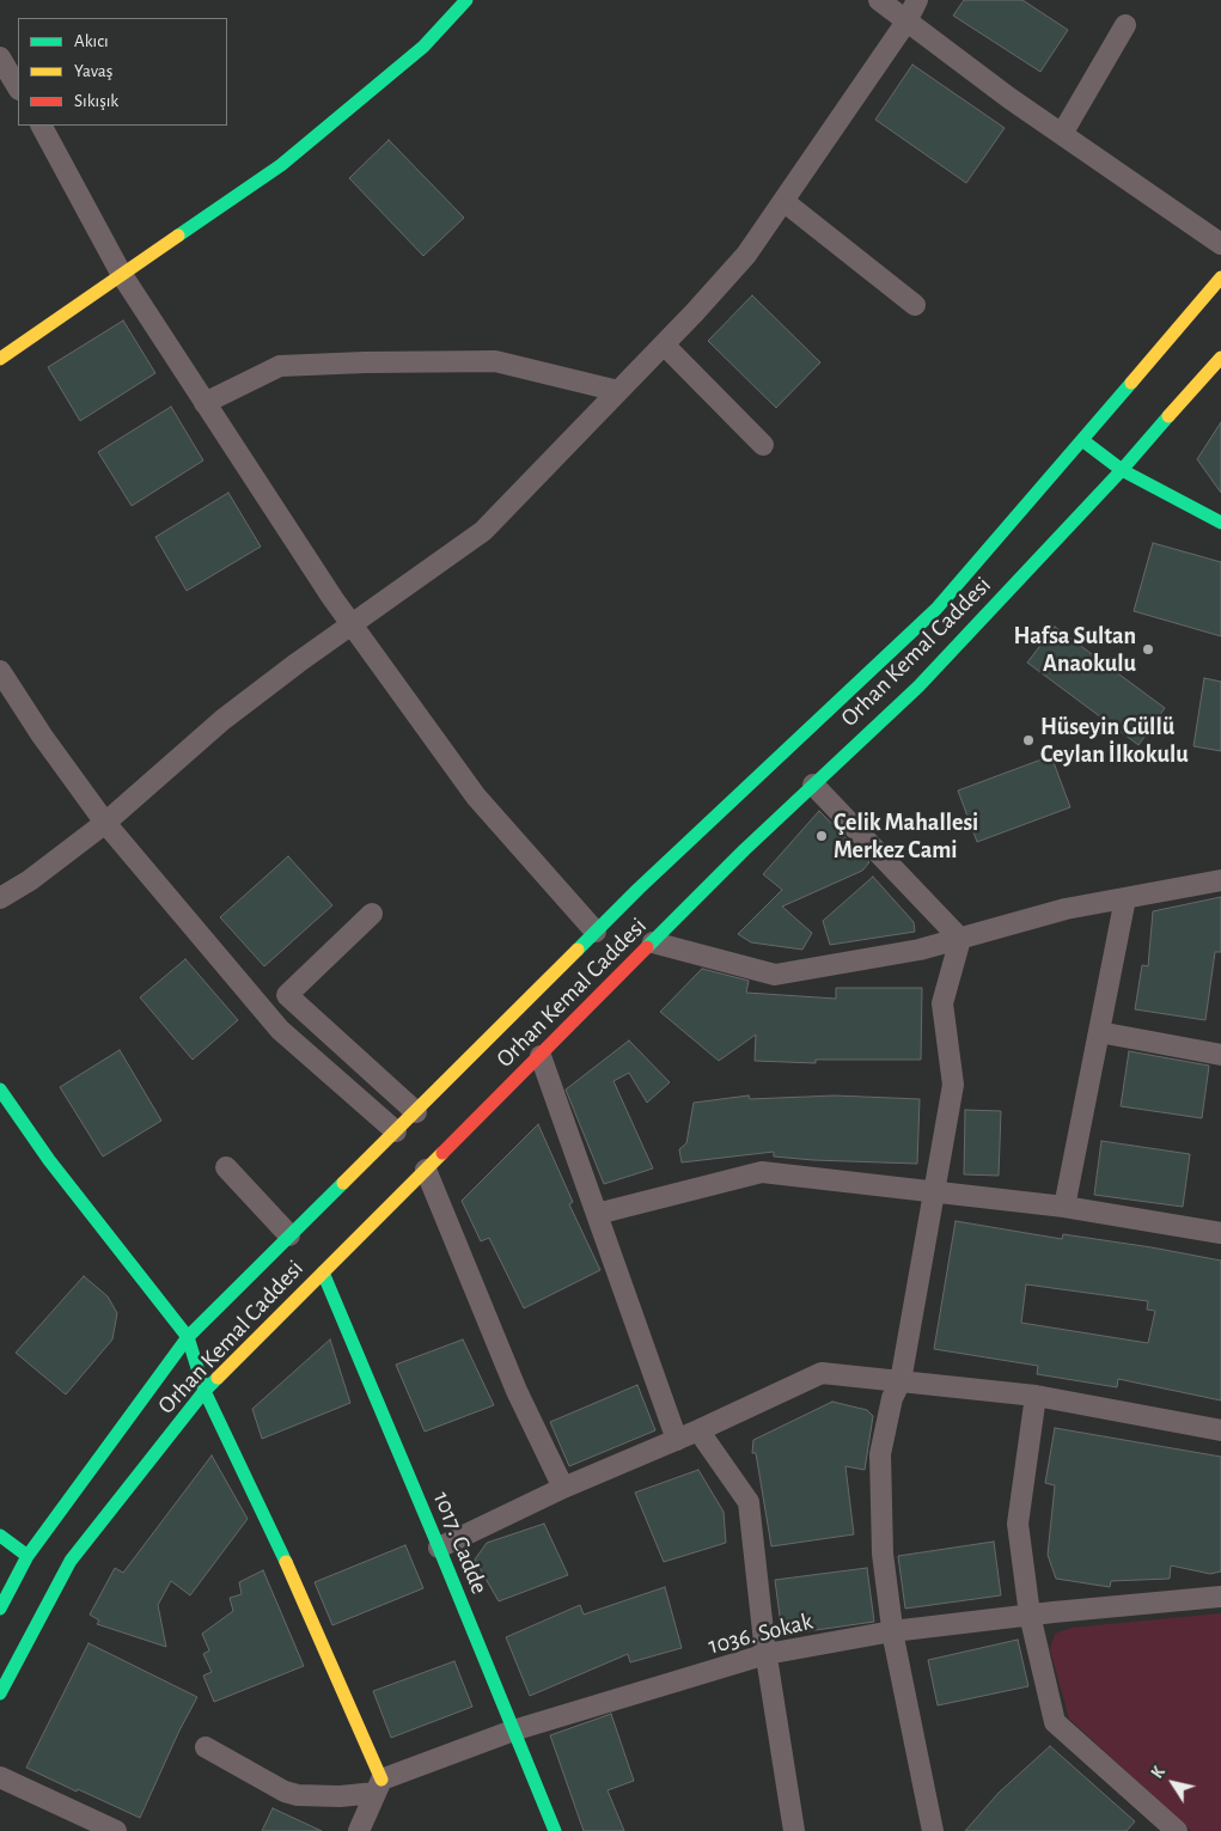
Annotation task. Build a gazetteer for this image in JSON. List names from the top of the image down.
{
  "streets": {
    "main road": ["Orhan Kemal Caddesi", "1017. Cadde"],
    "street": ["1036. Sokak"]
  },
  "crossings": [
    ["Orhan Kemal Caddesi", "1017. Cadde"],
    ["1017. Cadde", "1036. Sokak"]
  ],
  "places": ["Hafsa Sultan Anaokulu", "Hüseyin Güllü Ceylan İlkokulu", "Çelik Mahallesi Merkez Cami"],
  "legend": ["Akıcı", "Yavaş", "Sıkışık"],
  "north": "top left"
}
